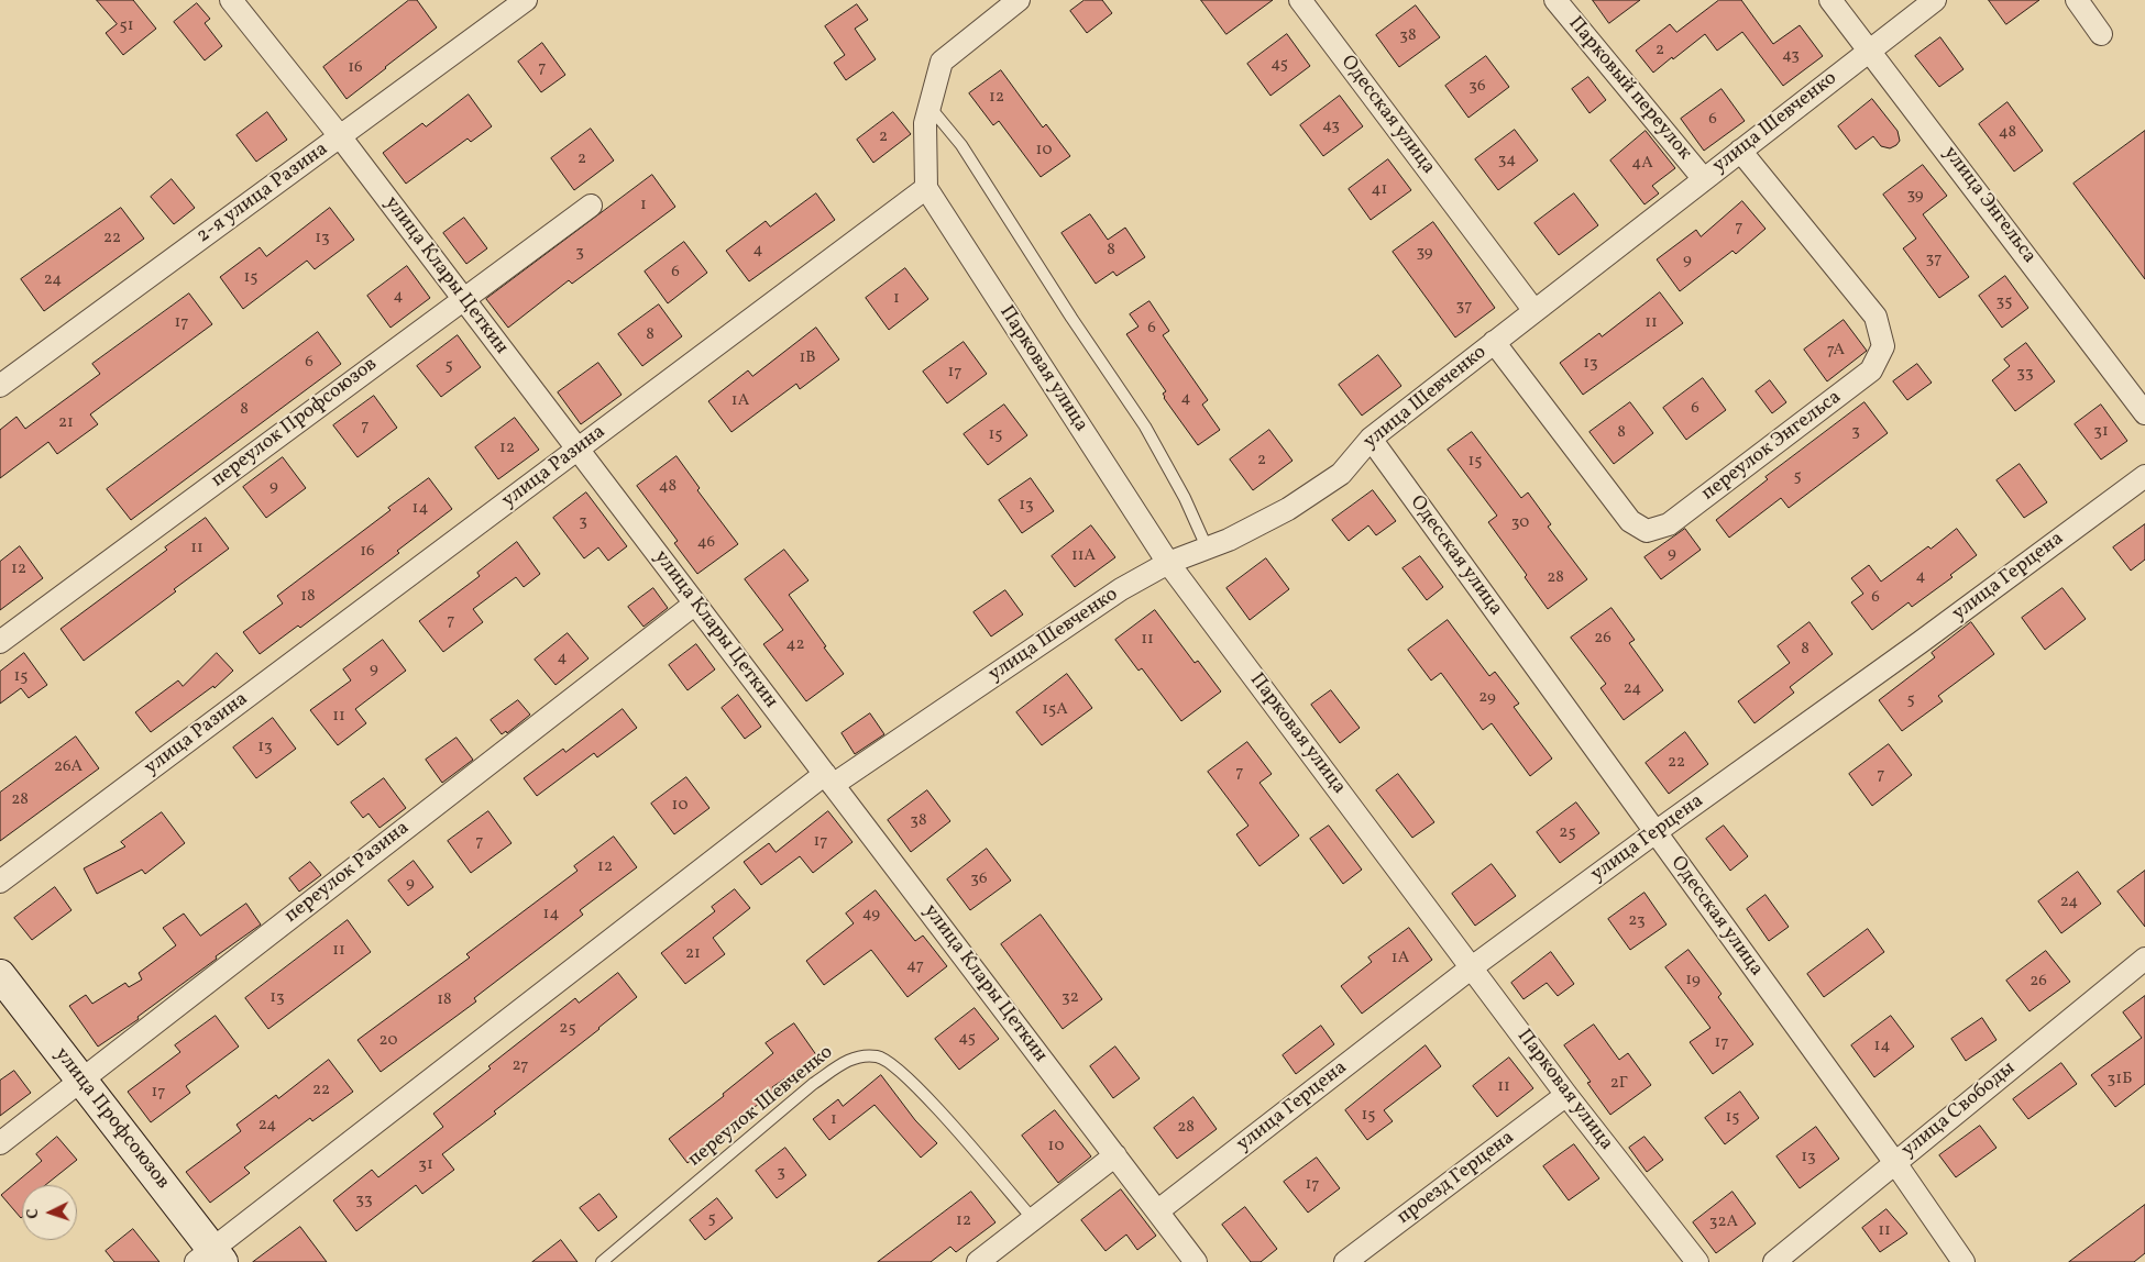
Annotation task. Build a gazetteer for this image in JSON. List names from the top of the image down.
{
  "streets": {
    "street": [
      "Парковый переулок",
      "Одесская улица",
      "улица Шевченко",
      "2-я улица Разина",
      "улица Энгельса",
      "улица Клары Цеткин",
      "Парковая улица",
      "переулок Профсоюзов",
      "переулок Энгельса",
      "улица Разина",
      "улица Герцена",
      "переулок Разина",
      "улица Свободы",
      "улица Профсоюзов",
      "проезд Герцена"
    ],
    "lane": ["переулок Шевченко"]
  },
  "crossings": [
    ["Парковый переулок", "улица Шевченко"],
    ["Одесская улица", "улица Шевченко"],
    ["Одесская улица", "улица Герцена"],
    ["Одесская улица", "улица Свободы"],
    ["улица Шевченко", "улица Энгельса"],
    ["улица Шевченко", "улица Клары Цеткин"],
    ["улица Шевченко", "Парковая улица"],
    ["улица Шевченко", "переулок Энгельса"],
    ["улица Шевченко", "улица Профсоюзов"],
    ["2-я улица Разина", "улица Клары Цеткин"],
    ["улица Клары Цеткин", "переулок Профсоюзов"],
    ["улица Клары Цеткин", "улица Разина"],
    ["улица Клары Цеткин", "улица Герцена"],
    ["улица Клары Цеткин", "переулок Разина"],
    ["Парковая улица", "улица Разина"],
    ["Парковая улица", "улица Герцена"],
    ["Парковая улица", "проезд Герцена"],
    ["переулок Разина", "улица Профсоюзов"]
  ],
  "house_numbers": [
    "51",
    "38",
    "2",
    "43",
    "45",
    "16",
    "7",
    "36",
    "12",
    "6",
    "43",
    "48",
    "2",
    "10",
    "2",
    "34",
    "4А",
    "41",
    "39",
    "1",
    "7",
    "22",
    "13",
    "4",
    "8",
    "3",
    "39",
    "37",
    "9",
    "6",
    "15",
    "24",
    "4",
    "1",
    "35",
    "37",
    "17",
    "11",
    "6",
    "8",
    "7А",
    "1В",
    "6",
    "13",
    "5",
    "17",
    "33",
    "4",
    "1А",
    "6",
    "8",
    "21",
    "7",
    "3",
    "31",
    "8",
    "15",
    "12",
    "2",
    "15",
    "5",
    "9",
    "48",
    "13",
    "14",
    "3",
    "30",
    "46",
    "11",
    "16",
    "9",
    "11А",
    "12",
    "4",
    "28",
    "18",
    "6",
    "7",
    "26",
    "11",
    "42",
    "8",
    "4",
    "9",
    "15",
    "24",
    "29",
    "5",
    "15А",
    "11",
    "13",
    "22",
    "26А",
    "7",
    "7",
    "28",
    "10",
    "38",
    "25",
    "7",
    "17",
    "12",
    "36",
    "9",
    "24",
    "14",
    "49",
    "23",
    "11",
    "21",
    "1А",
    "47",
    "19",
    "26",
    "13",
    "32",
    "18",
    "25",
    "45",
    "20",
    "17",
    "14",
    "27",
    "31Б",
    "2Г",
    "11",
    "22",
    "17",
    "15",
    "15",
    "1",
    "24",
    "28",
    "10",
    "13",
    "31",
    "3",
    "17",
    "33",
    "5",
    "12",
    "32А",
    "11"
  ],
  "north": "left"
}
